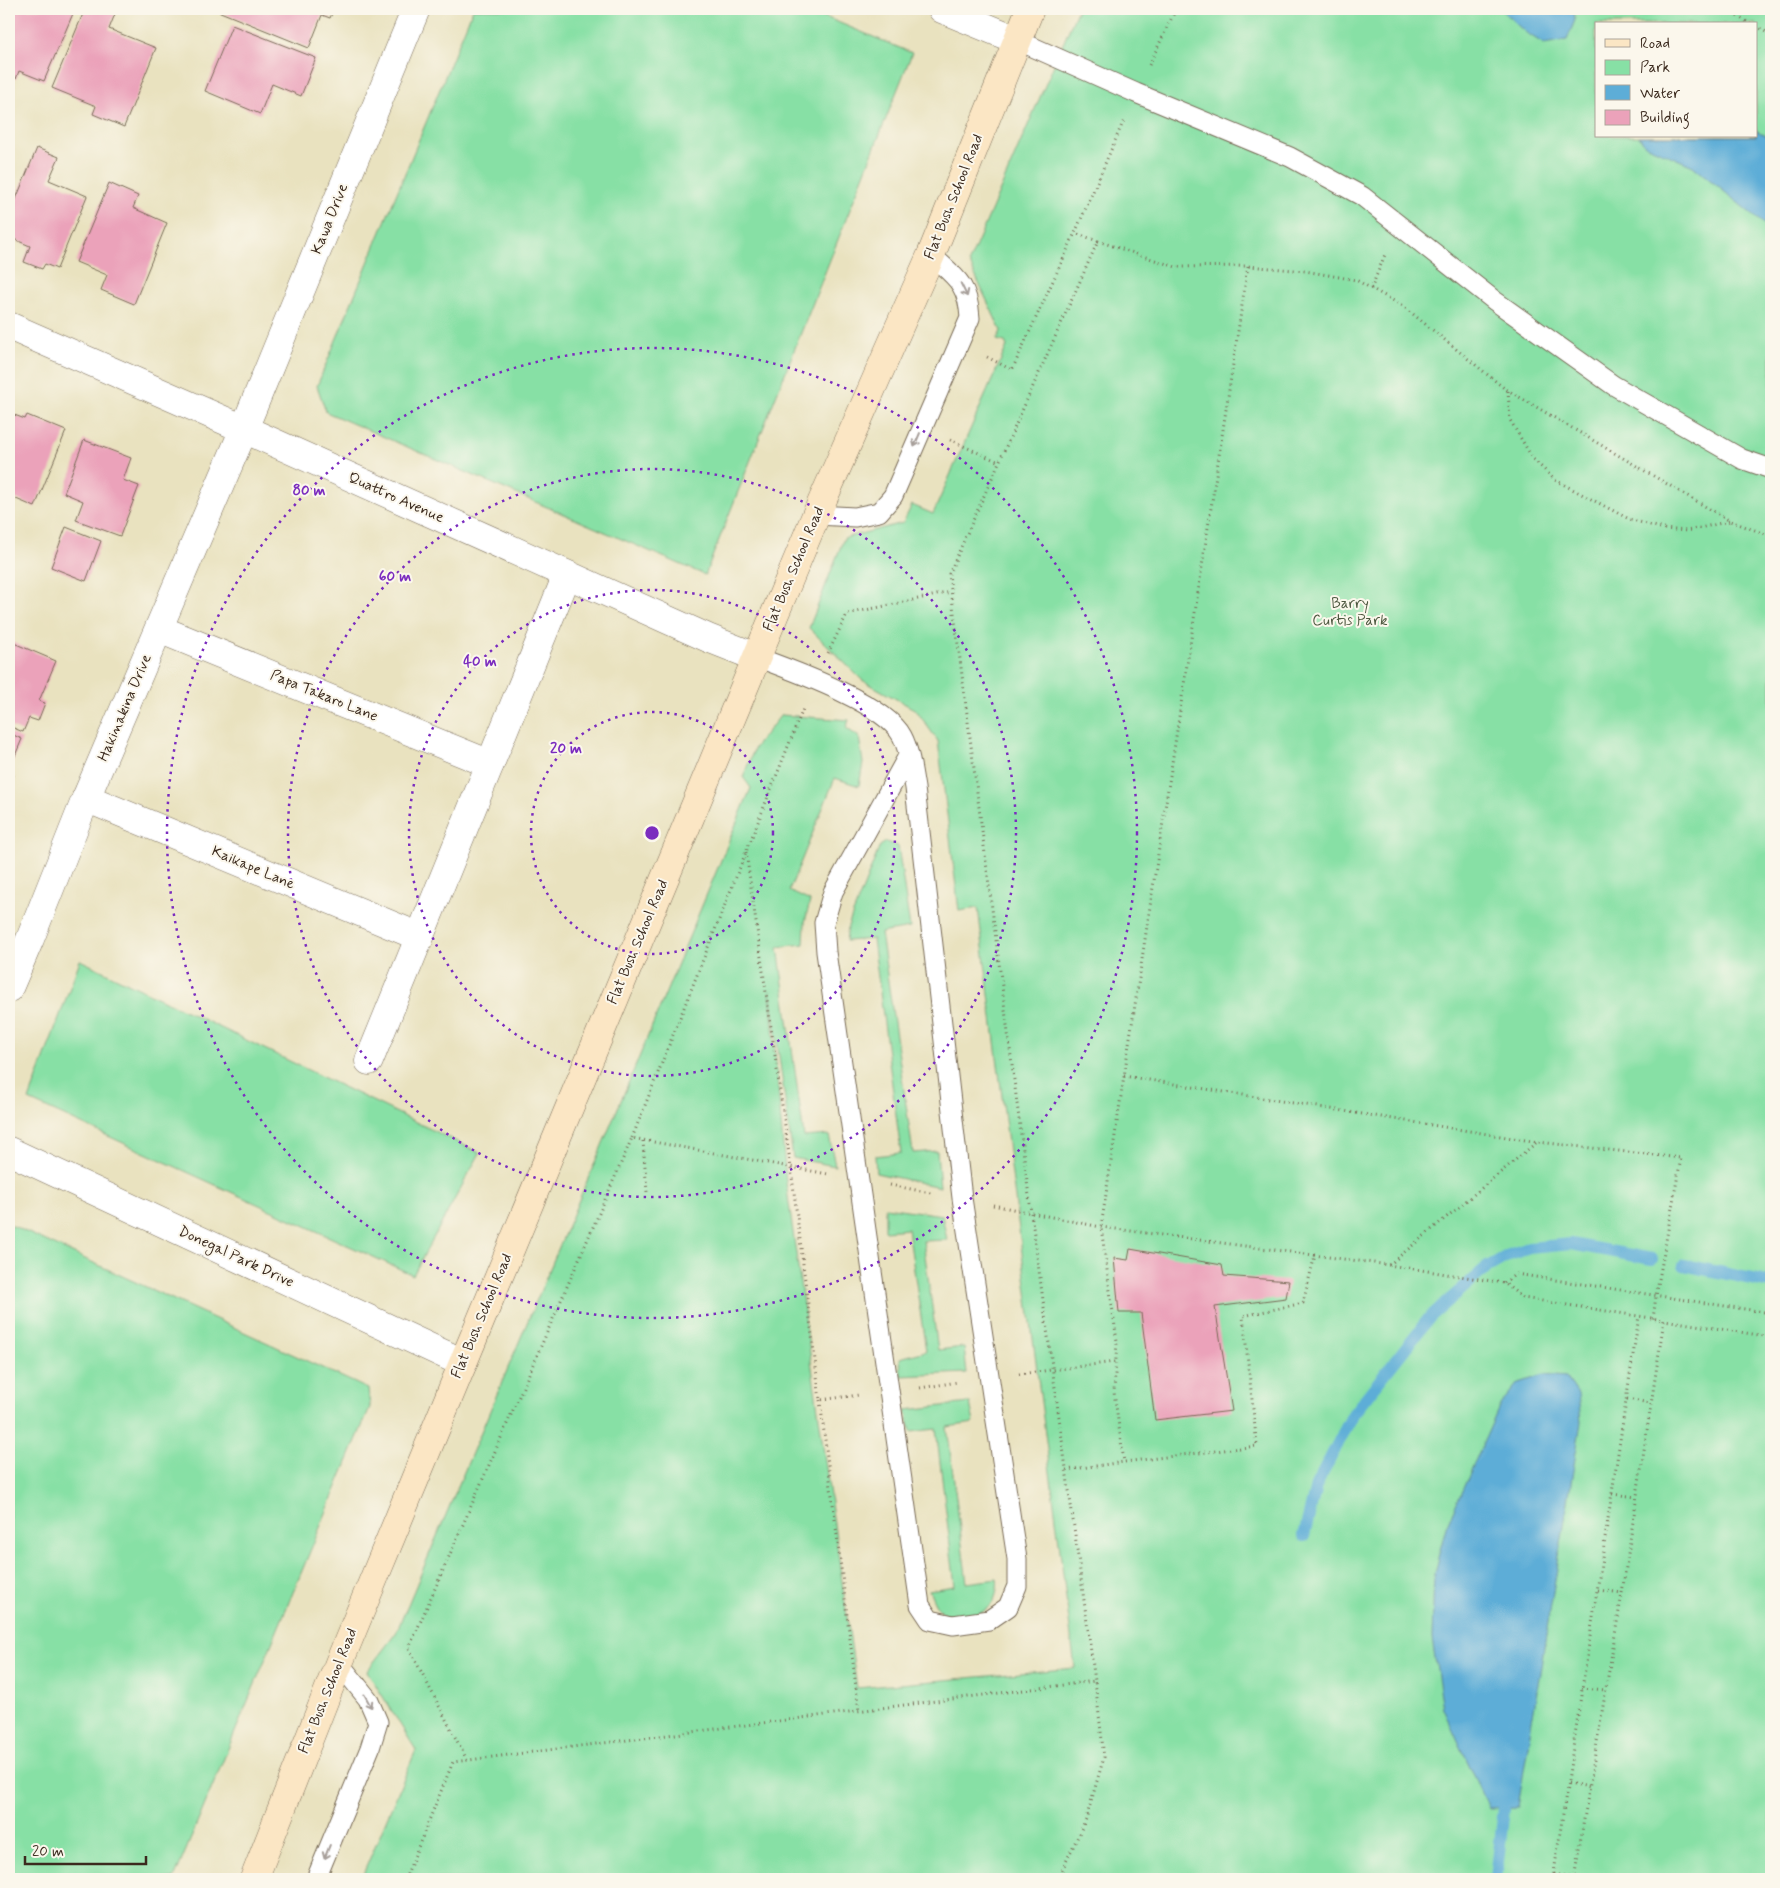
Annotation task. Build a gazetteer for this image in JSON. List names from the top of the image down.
{
  "streets": {
    "main road": ["Flat Bush School Road"],
    "street": [
      "Kawa Drive",
      "Quattro Avenue",
      "Papa Takaro Lane",
      "Hakinakina Drive",
      "Kaikape Lane",
      "Donegal Park Drive"
    ]
  },
  "crossings": [
    ["Flat Bush School Road", "Quattro Avenue"],
    ["Flat Bush School Road", "Donegal Park Drive"],
    ["Kawa Drive", "Quattro Avenue"],
    ["Kawa Drive", "Hakinakina Drive"],
    ["Quattro Avenue", "Hakinakina Drive"],
    ["Papa Takaro Lane", "Hakinakina Drive"],
    ["Hakinakina Drive", "Kaikape Lane"]
  ],
  "parks": ["Barry Curtis Park"],
  "legend": [
    "Road",
    "Park",
    "Water",
    "Building"
  ],
  "scale_bar": "20 m",
  "rings": [
    "80 m",
    "60 m",
    "40 m",
    "20 m"
  ]
}
